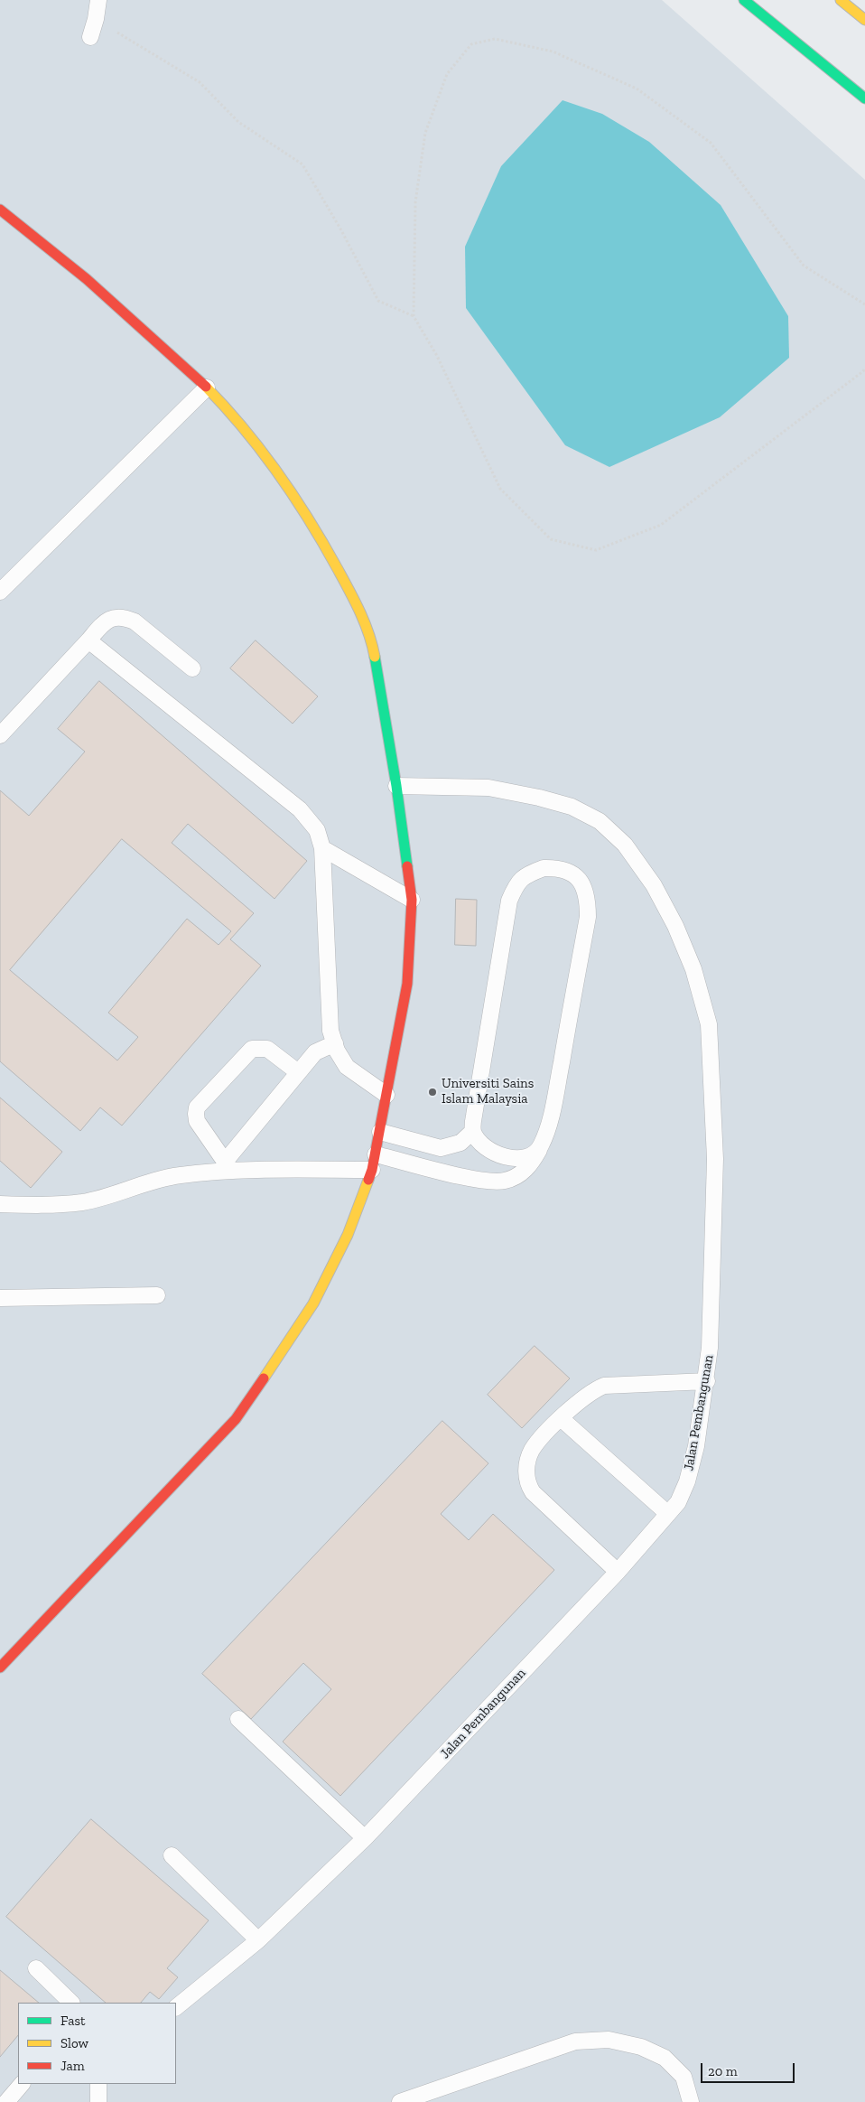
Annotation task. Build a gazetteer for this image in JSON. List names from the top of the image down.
{
  "streets": {
    "lane": ["Jalan Pembangunan"]
  },
  "places": ["Universiti Sains Islam Malaysia"],
  "legend": ["Fast", "Slow", "Jam"],
  "scale_bar": "20 m"
}
